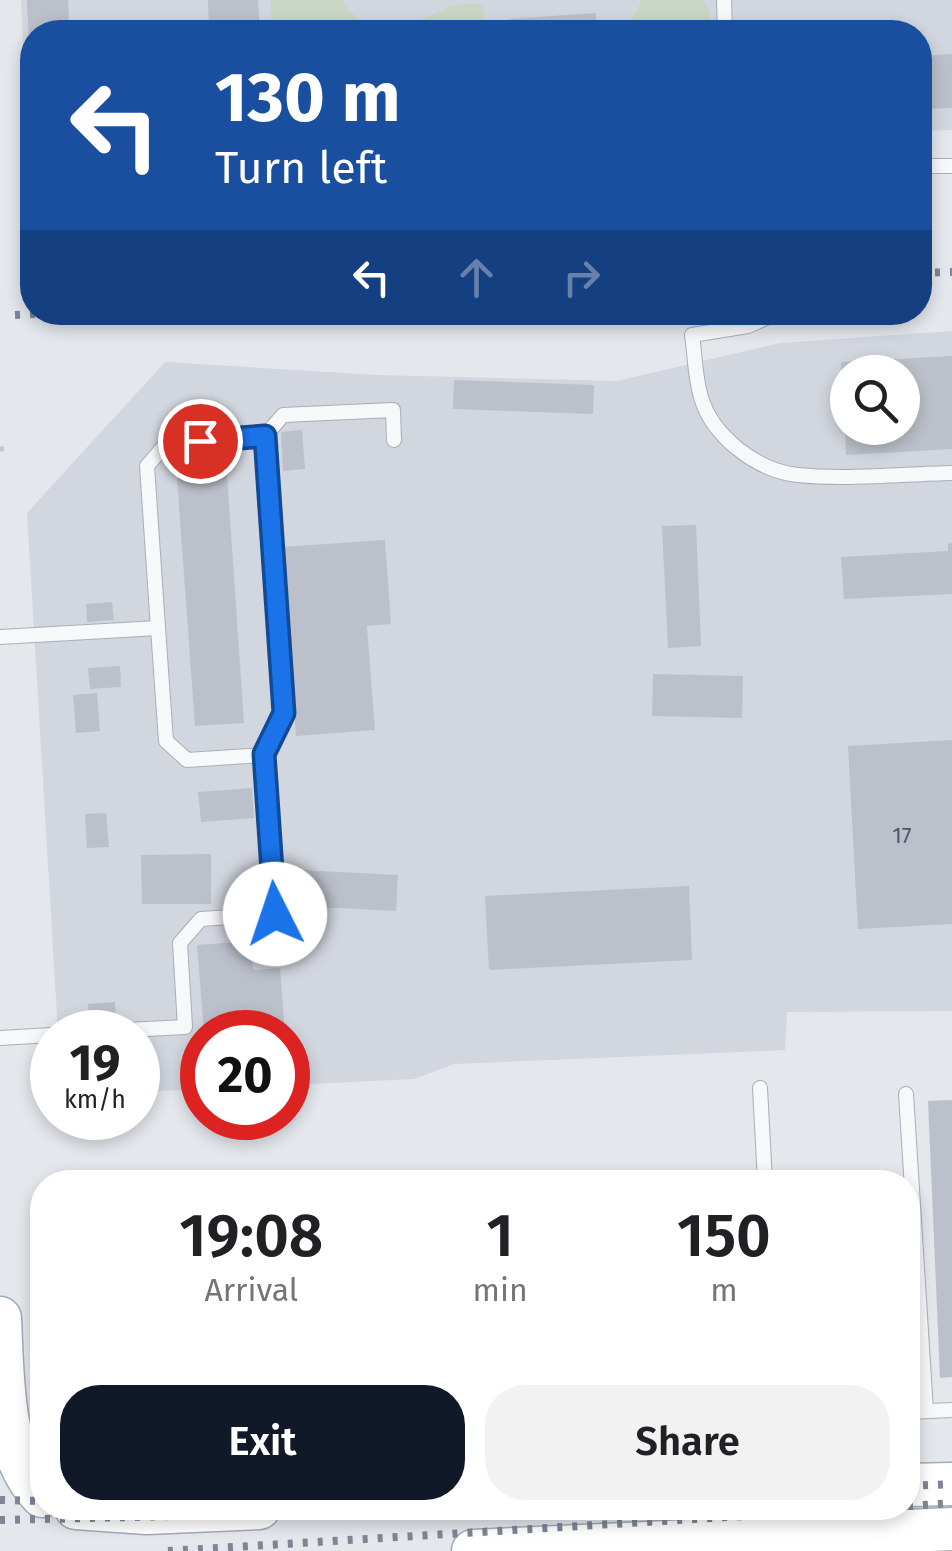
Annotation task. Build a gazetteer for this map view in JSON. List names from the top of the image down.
{
  "house_numbers": ["17"],
  "page": {
    "turn": ["130 m", "Turn left"],
    "speed": "19 km/h",
    "limit": "20",
    "eta": [
      "19:08",
      "Arrival",
      "1",
      "min",
      "150",
      "m"
    ],
    "buttons": ["Exit", "Share"]
  }
}
